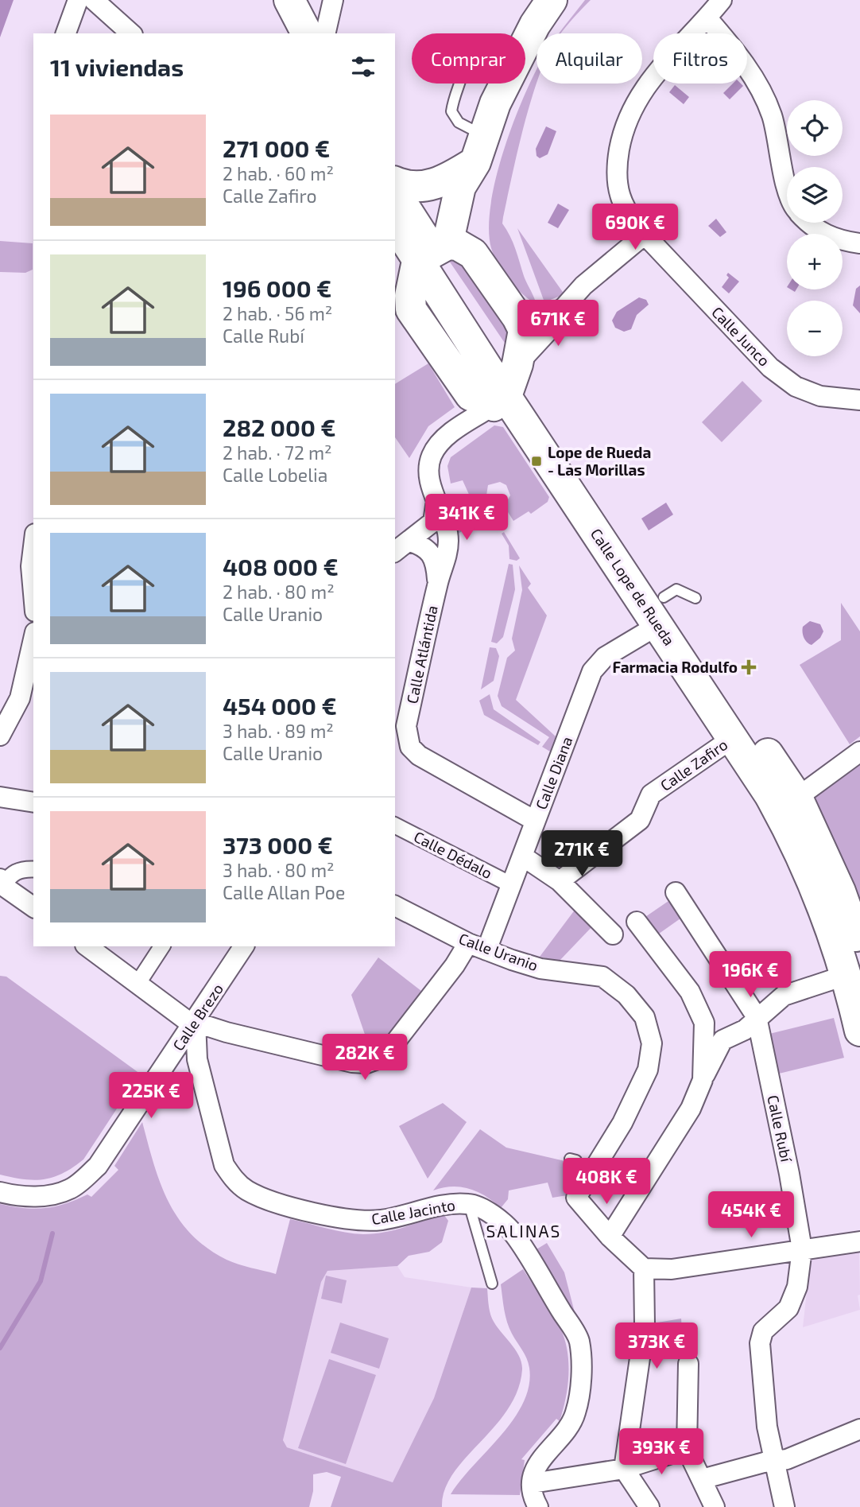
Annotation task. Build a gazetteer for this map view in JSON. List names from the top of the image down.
{
  "streets": {
    "main road": ["Calle Lope de Rueda"],
    "street": [
      "Calle Junco",
      "Calle Atlántida",
      "Calle Zafiro",
      "Calle Diana",
      "Calle Dédalo",
      "Calle Uranio",
      "Calle Brezo",
      "Calle Rubí",
      "Calle Jacinto"
    ]
  },
  "crossings": [
    ["Calle Lope de Rueda", "Calle Atlántida"],
    ["Calle Lope de Rueda", "Calle Zafiro"],
    ["Calle Lope de Rueda", "Calle Diana"],
    ["Calle Atlántida", "Calle Diana"],
    ["Calle Diana", "Calle Dédalo"],
    ["Calle Diana", "Calle Uranio"],
    ["Calle Brezo", "Calle Jacinto"]
  ],
  "districts": ["SALINAS"],
  "places": {
    "transit": ["Lope de Rueda - Las Morillas"],
    "health": ["Farmacia Rodulfo"]
  },
  "page": {
    "chip": ["Comprar", "Alquilar", "Filtros"],
    "heading": "11 viviendas",
    "map_buttons": ["+", "−"],
    "list": [
      {
        "name": "271 000 €",
        "note": "2 hab. · 60 m² · Calle Zafiro"
      },
      {
        "name": "196 000 €",
        "note": "2 hab. · 56 m² · Calle Rubí"
      },
      {
        "name": "282 000 €",
        "note": "2 hab. · 72 m² · Calle Lobelia"
      },
      {
        "name": "408 000 €",
        "note": "2 hab. · 80 m² · Calle Uranio"
      },
      {
        "name": "454 000 €",
        "note": "3 hab. · 89 m² · Calle Uranio"
      },
      {
        "name": "373 000 €",
        "note": "3 hab. · 80 m² · Calle Allan Poe"
      }
    ],
    "price": [
      "690K €",
      "671K €",
      "341K €",
      "271K €",
      "196K €",
      "282K €",
      "225K €",
      "408K €",
      "454K €",
      "373K €",
      "393K €"
    ]
  }
}
